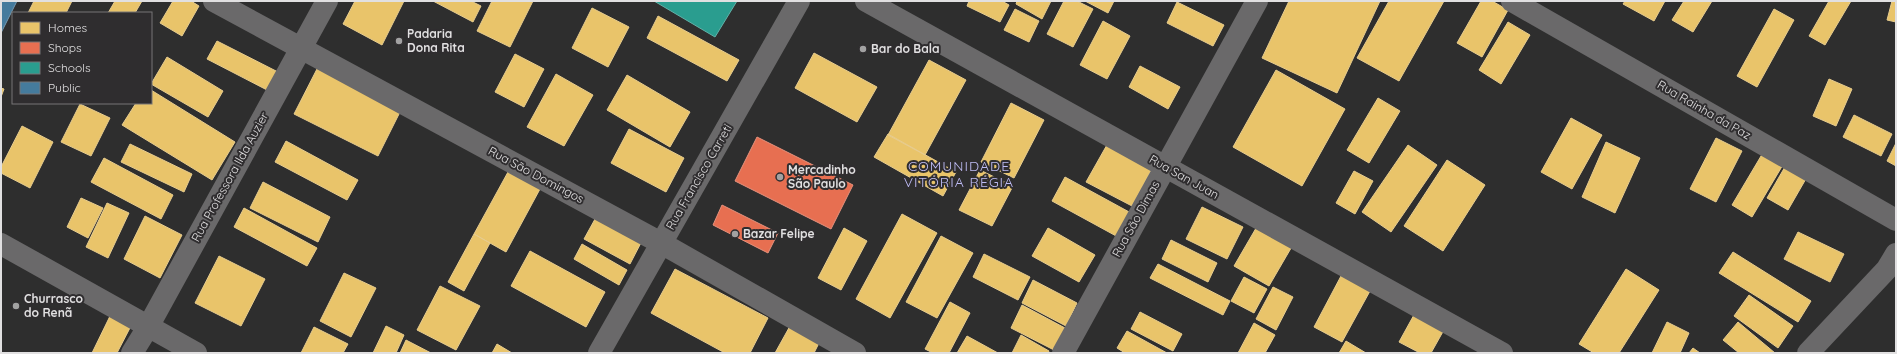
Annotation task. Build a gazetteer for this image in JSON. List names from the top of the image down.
{
  "streets": {
    "street": [
      "Rua Rainha da Paz",
      "Rua São Domingos",
      "Rua Professora Ilda Auzier",
      "Rua Francisco Carreti",
      "Rua San Juan",
      "Rua São Dimas"
    ]
  },
  "crossings": [
    ["Rua São Domingos", "Rua Professora Ilda Auzier"],
    ["Rua São Domingos", "Rua Francisco Carreti"],
    ["Rua San Juan", "Rua São Dimas"]
  ],
  "districts": ["COMUNIDADE VITÓRIA RÉGIA"],
  "places": [
    "Padaria Dona Rita",
    "Bar do Bala",
    "Mercadinho São Paulo",
    "Bazar Felipe",
    "Churrasco do Renã"
  ],
  "legend": [
    "Homes",
    "Shops",
    "Schools",
    "Public"
  ]
}
